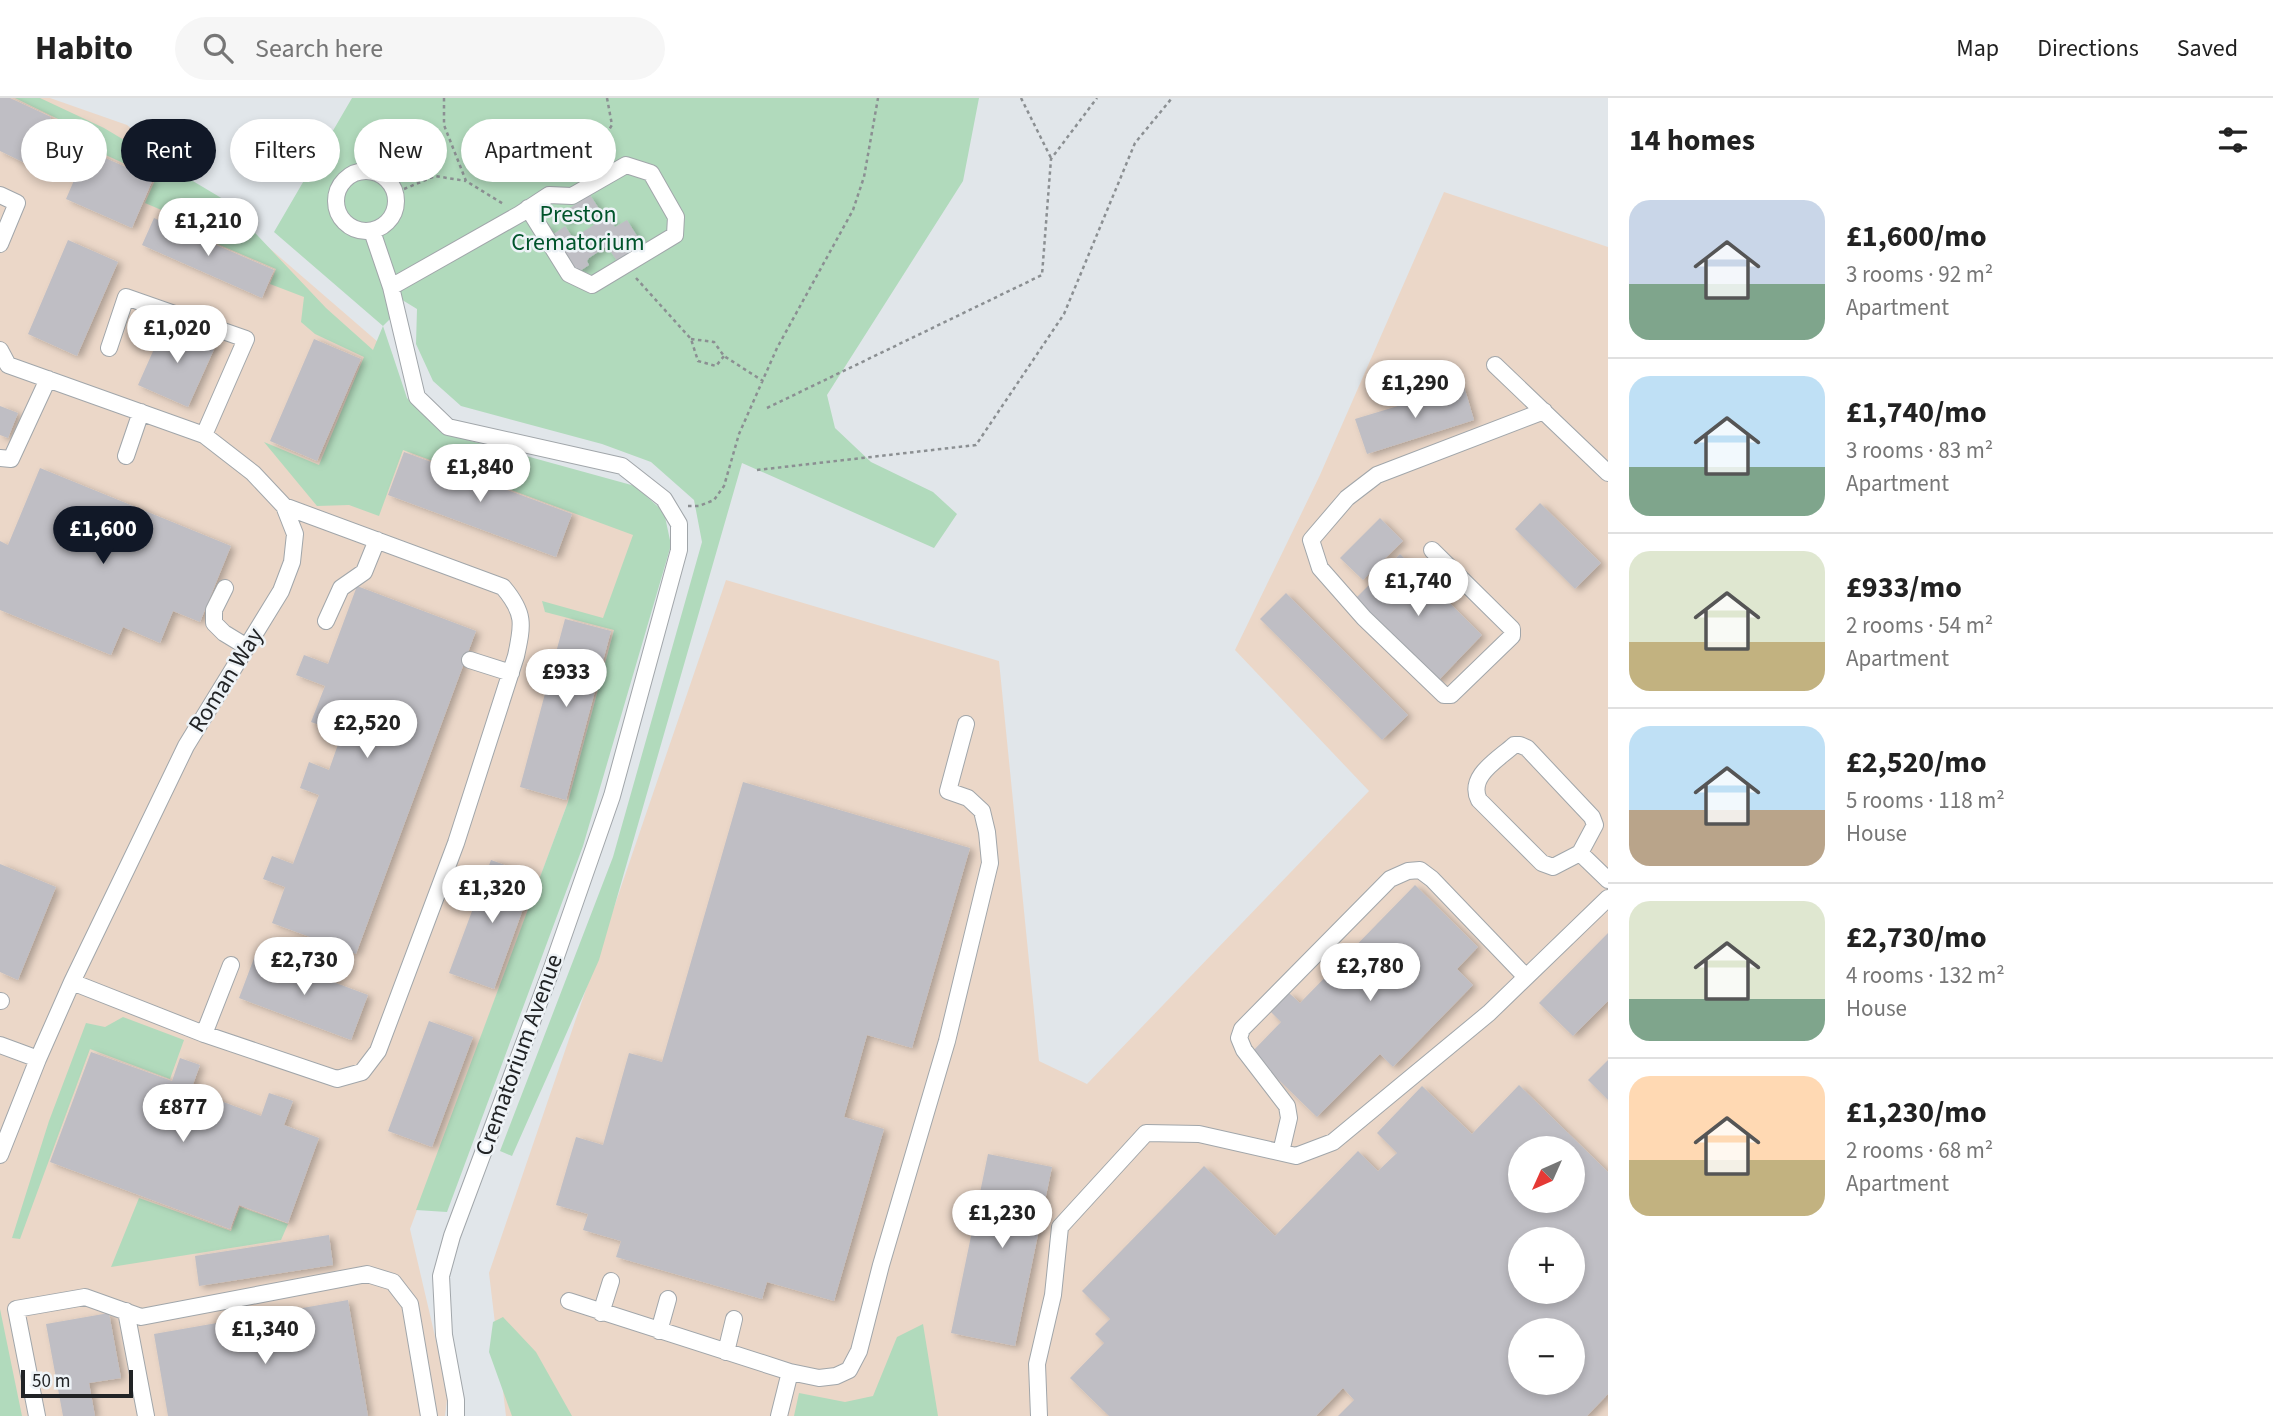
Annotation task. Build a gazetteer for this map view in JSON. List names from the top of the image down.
{
  "streets": {
    "lane": ["Roman Way", "Crematorium Avenue"]
  },
  "parks": ["Preston Crematorium"],
  "scale_bar": "50 m",
  "north": "bottom left",
  "page": {
    "header": "Habito",
    "search": "Search here",
    "nav": ["Map", "Directions", "Saved"],
    "heading": "14 homes",
    "chip": [
      "Buy",
      "Rent",
      "Filters",
      "New",
      "Apartment"
    ],
    "list": [
      {
        "name": "£1,600/mo",
        "note": "3 rooms · 92 m² · Apartment"
      },
      {
        "name": "£1,740/mo",
        "note": "3 rooms · 83 m² · Apartment"
      },
      {
        "name": "£933/mo",
        "note": "2 rooms · 54 m² · Apartment"
      },
      {
        "name": "£2,520/mo",
        "note": "5 rooms · 118 m² · House"
      },
      {
        "name": "£2,730/mo",
        "note": "4 rooms · 132 m² · House"
      },
      {
        "name": "£1,230/mo",
        "note": "2 rooms · 68 m² · Apartment"
      }
    ],
    "price": [
      "£1,210",
      "£1,020",
      "£1,290",
      "£1,840",
      "£1,600",
      "£1,740",
      "£933",
      "£2,520",
      "£1,320",
      "£2,730",
      "£2,780",
      "£877",
      "£1,230",
      "£1,340"
    ],
    "map_buttons": ["+", "−"],
    "scale": "50 m"
  }
}
